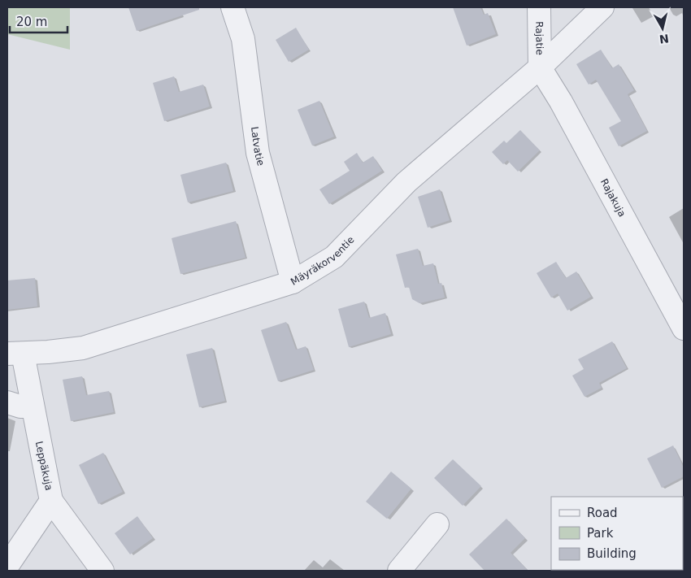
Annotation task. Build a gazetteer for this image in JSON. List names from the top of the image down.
{
  "streets": {
    "street": [
      "Rajatie",
      "Latvatie",
      "Rajakuja",
      "Mäyräkorventie",
      "Leppäkuja"
    ]
  },
  "crossings": [
    ["Rajatie", "Rajakuja"],
    ["Rajatie", "Mäyräkorventie"],
    ["Latvatie", "Mäyräkorventie"],
    ["Rajakuja", "Mäyräkorventie"],
    ["Mäyräkorventie", "Leppäkuja"]
  ],
  "legend": ["Road", "Park", "Building"],
  "scale_bar": "20 m",
  "north": "bottom"
}
